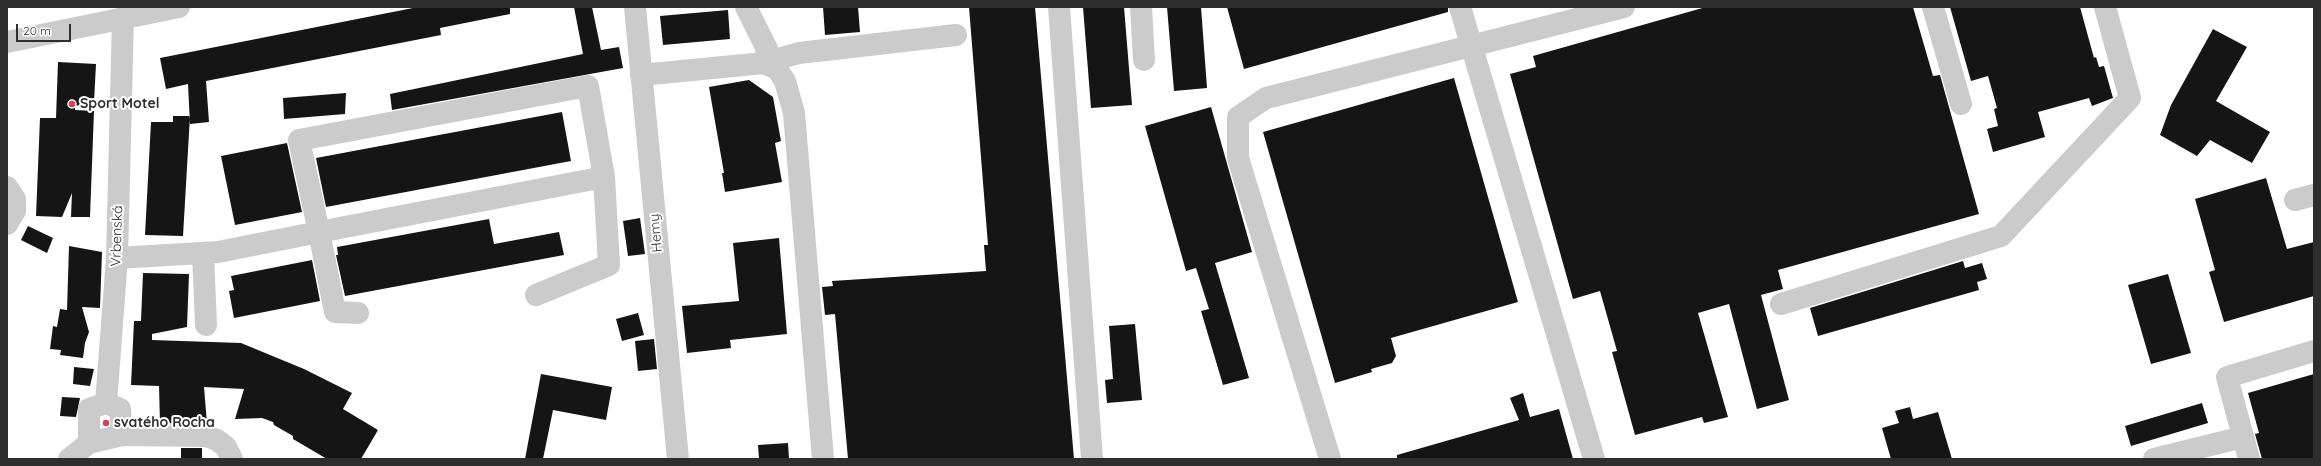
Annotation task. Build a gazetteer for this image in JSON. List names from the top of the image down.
{
  "streets": {
    "street": ["Hemy", "Vrbenská"]
  },
  "places": ["Sport Motel", "svatého Rocha"],
  "scale_bar": "20 m"
}
